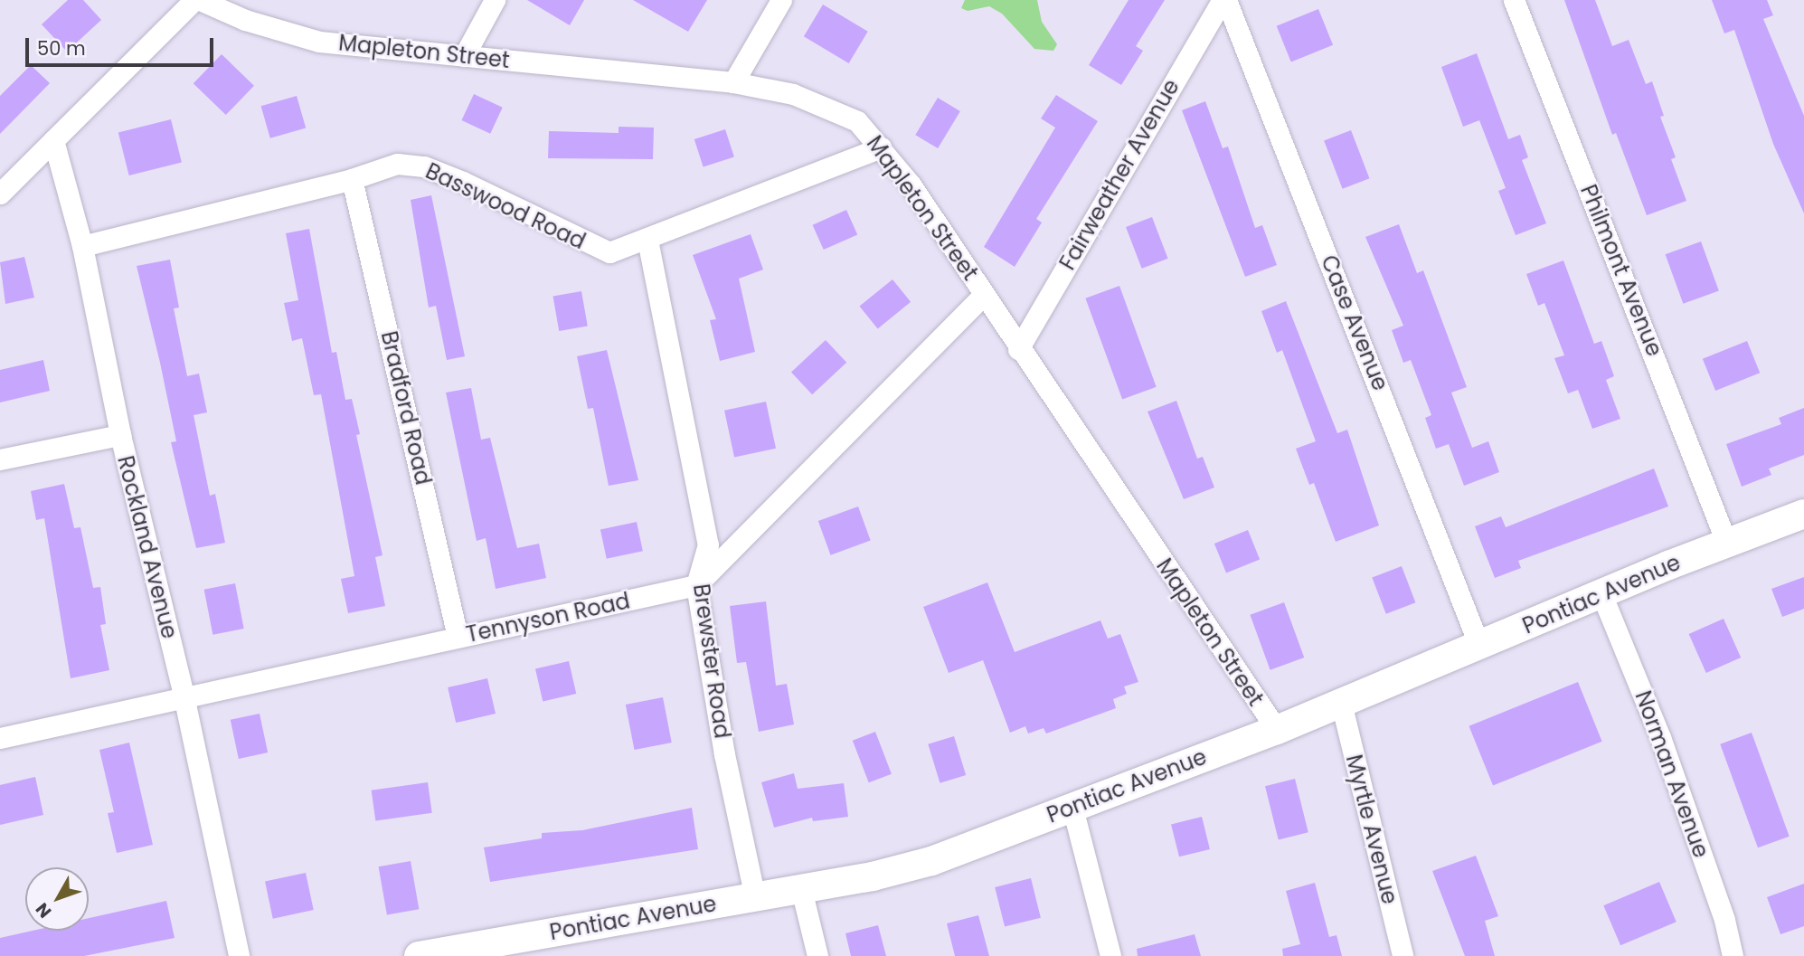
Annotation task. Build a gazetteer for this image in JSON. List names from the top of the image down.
{
  "streets": {
    "main road": ["Pontiac Avenue"],
    "street": [
      "Mapleton Street",
      "Fairweather Avenue",
      "Basswood Road",
      "Philmont Avenue",
      "Case Avenue",
      "Bradford Road",
      "Rockland Avenue",
      "Tennyson Road",
      "Brewster Road",
      "Norman Avenue",
      "Myrtle Avenue"
    ]
  },
  "crossings": [
    ["Mapleton Street", "Fairweather Avenue"],
    ["Mapleton Street", "Basswood Road"],
    ["Mapleton Street", "Pontiac Avenue"],
    ["Fairweather Avenue", "Case Avenue"],
    ["Basswood Road", "Bradford Road"],
    ["Basswood Road", "Rockland Avenue"],
    ["Basswood Road", "Brewster Road"],
    ["Philmont Avenue", "Pontiac Avenue"],
    ["Case Avenue", "Pontiac Avenue"],
    ["Bradford Road", "Tennyson Road"],
    ["Rockland Avenue", "Tennyson Road"],
    ["Pontiac Avenue", "Brewster Road"],
    ["Pontiac Avenue", "Norman Avenue"],
    ["Pontiac Avenue", "Myrtle Avenue"],
    ["Tennyson Road", "Brewster Road"]
  ],
  "scale_bar": "50 m",
  "north": "bottom left"
}
